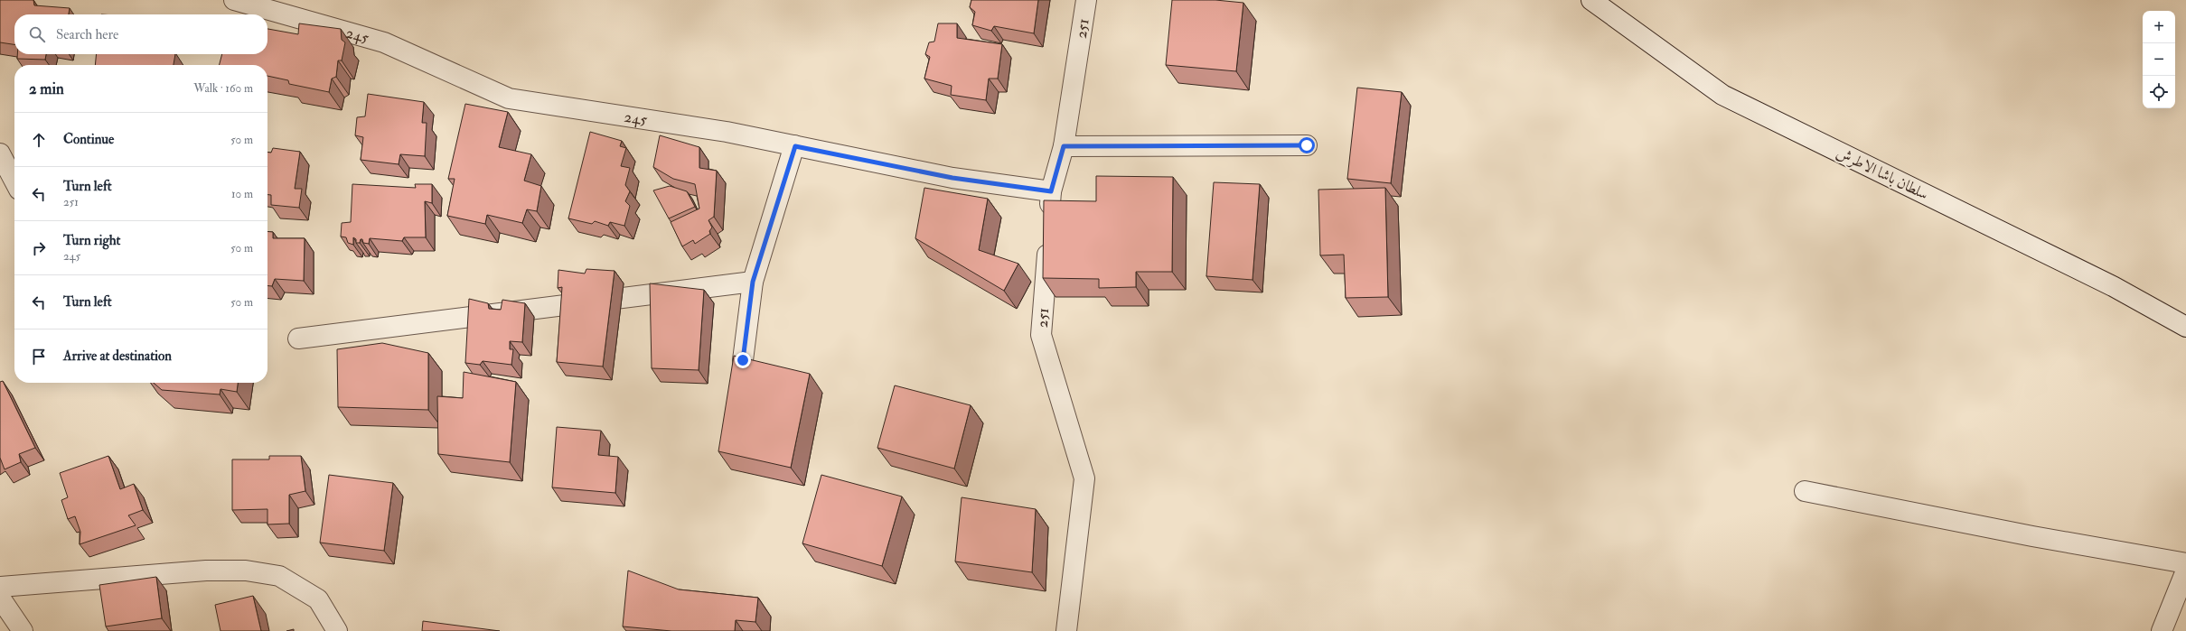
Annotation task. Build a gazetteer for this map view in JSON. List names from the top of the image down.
{
  "streets": {
    "street": ["251", "245", "سلطان باشا الاطرش"]
  },
  "crossings": [
    ["251", "245"]
  ],
  "page": {
    "map_buttons": ["+", "−"],
    "search": "Search here",
    "heading": ["2 min", "Walk · 160 m"],
    "list": [
      ["Continue", "50 m"],
      ["Turn left", "251", "10 m"],
      ["Turn right", "245", "50 m"],
      ["Turn left", "50 m"],
      "Arrive at destination"
    ]
  }
}
